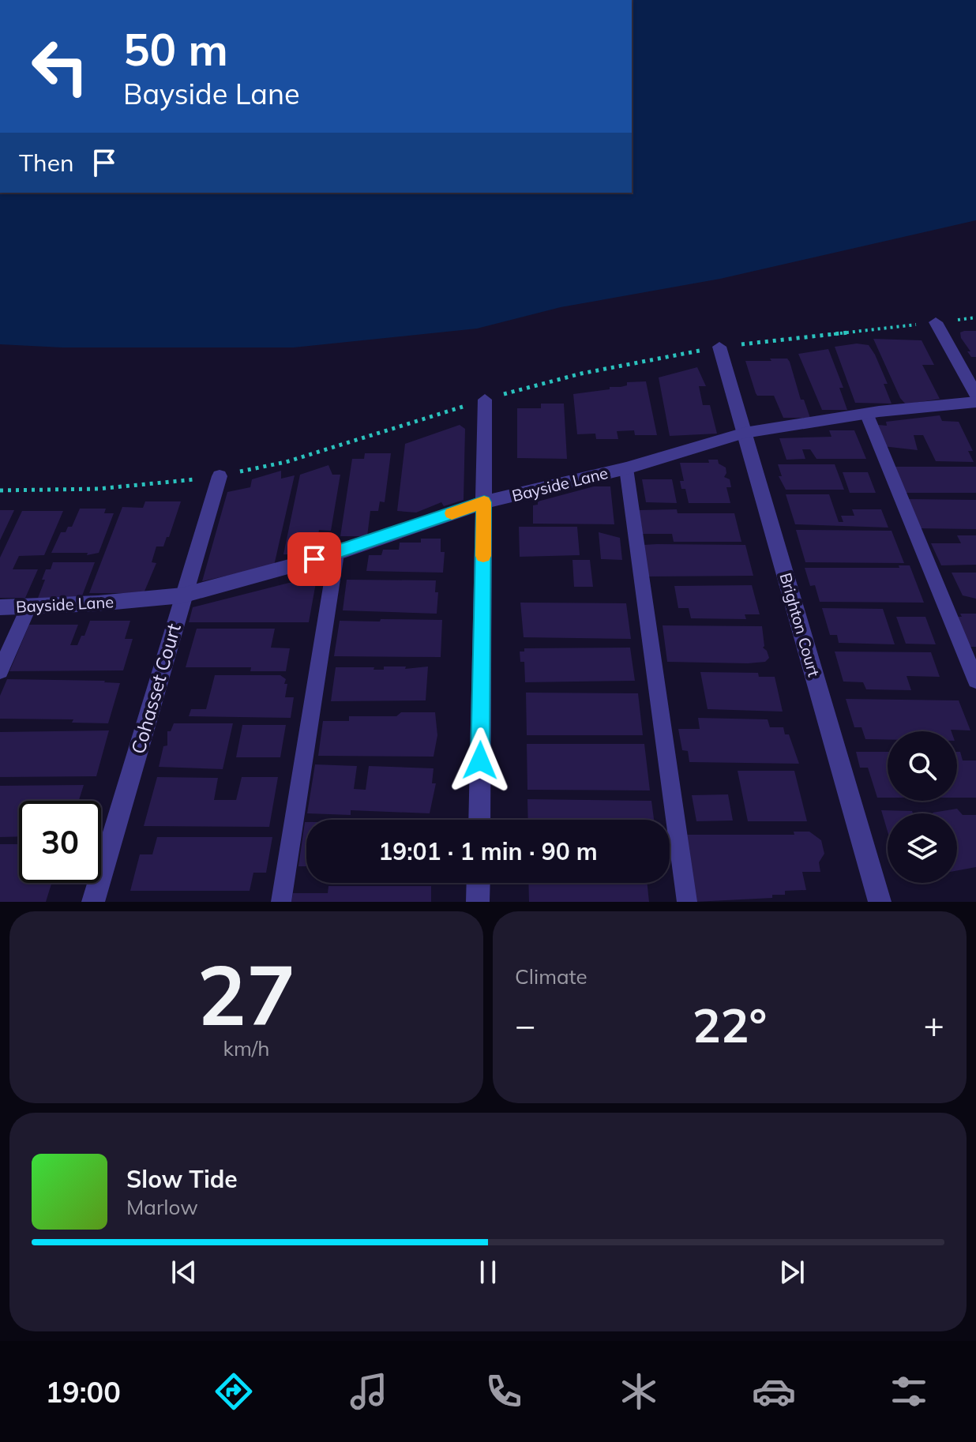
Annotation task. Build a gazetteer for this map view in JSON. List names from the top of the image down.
{
  "streets": {
    "street": ["Bayside Lane", "Brighton Court", "Cohasset Court"]
  },
  "crossings": [
    ["Bayside Lane", "Brighton Court"],
    ["Bayside Lane", "Cohasset Court"]
  ],
  "page": {
    "turn": ["50 m", "Bayside Lane"],
    "then": "Then",
    "limit": "30",
    "trip": "19:01 · 1 min · 90 m",
    "tile": [
      ["27", "km/h"],
      "Climate"
    ],
    "heat": ["−", "22°", "+"],
    "song": ["Slow Tide", "Marlow"],
    "tabs": "19:00"
  }
}
